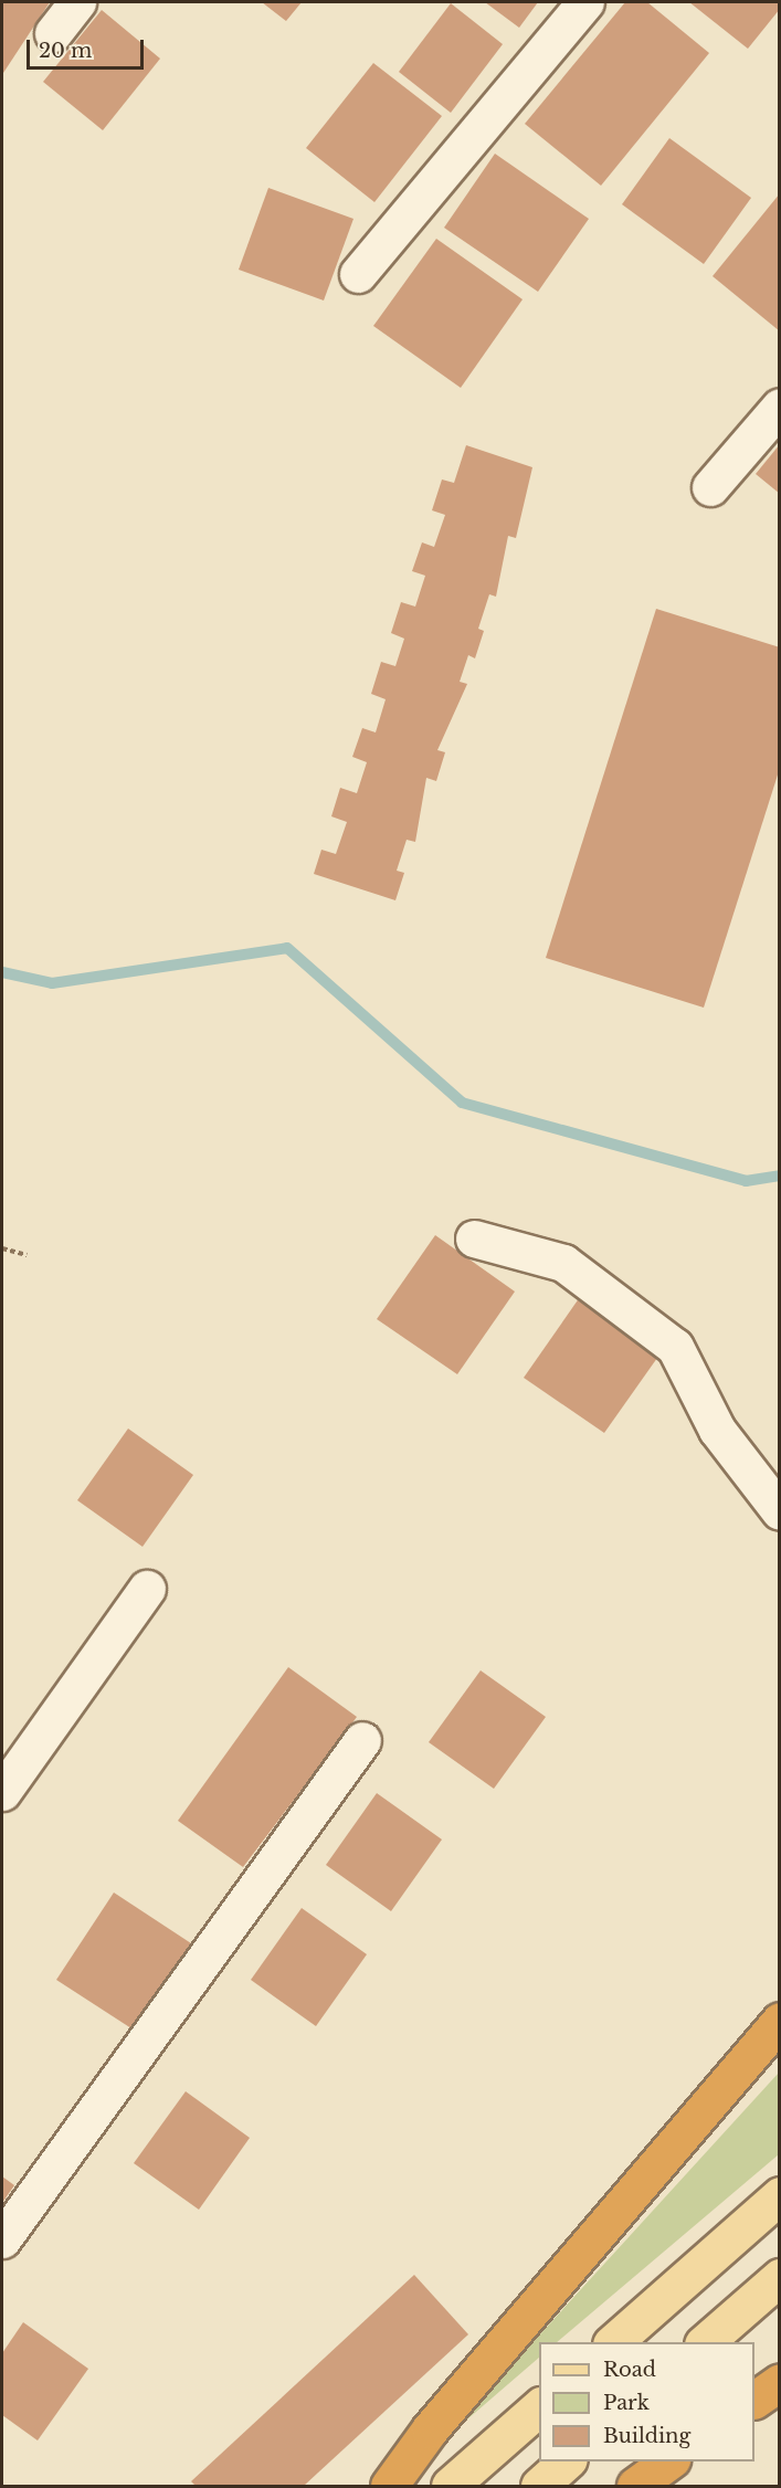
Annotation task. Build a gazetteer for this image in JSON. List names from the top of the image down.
{
  "legend": ["Road", "Park", "Building"],
  "scale_bar": "20 m"
}
